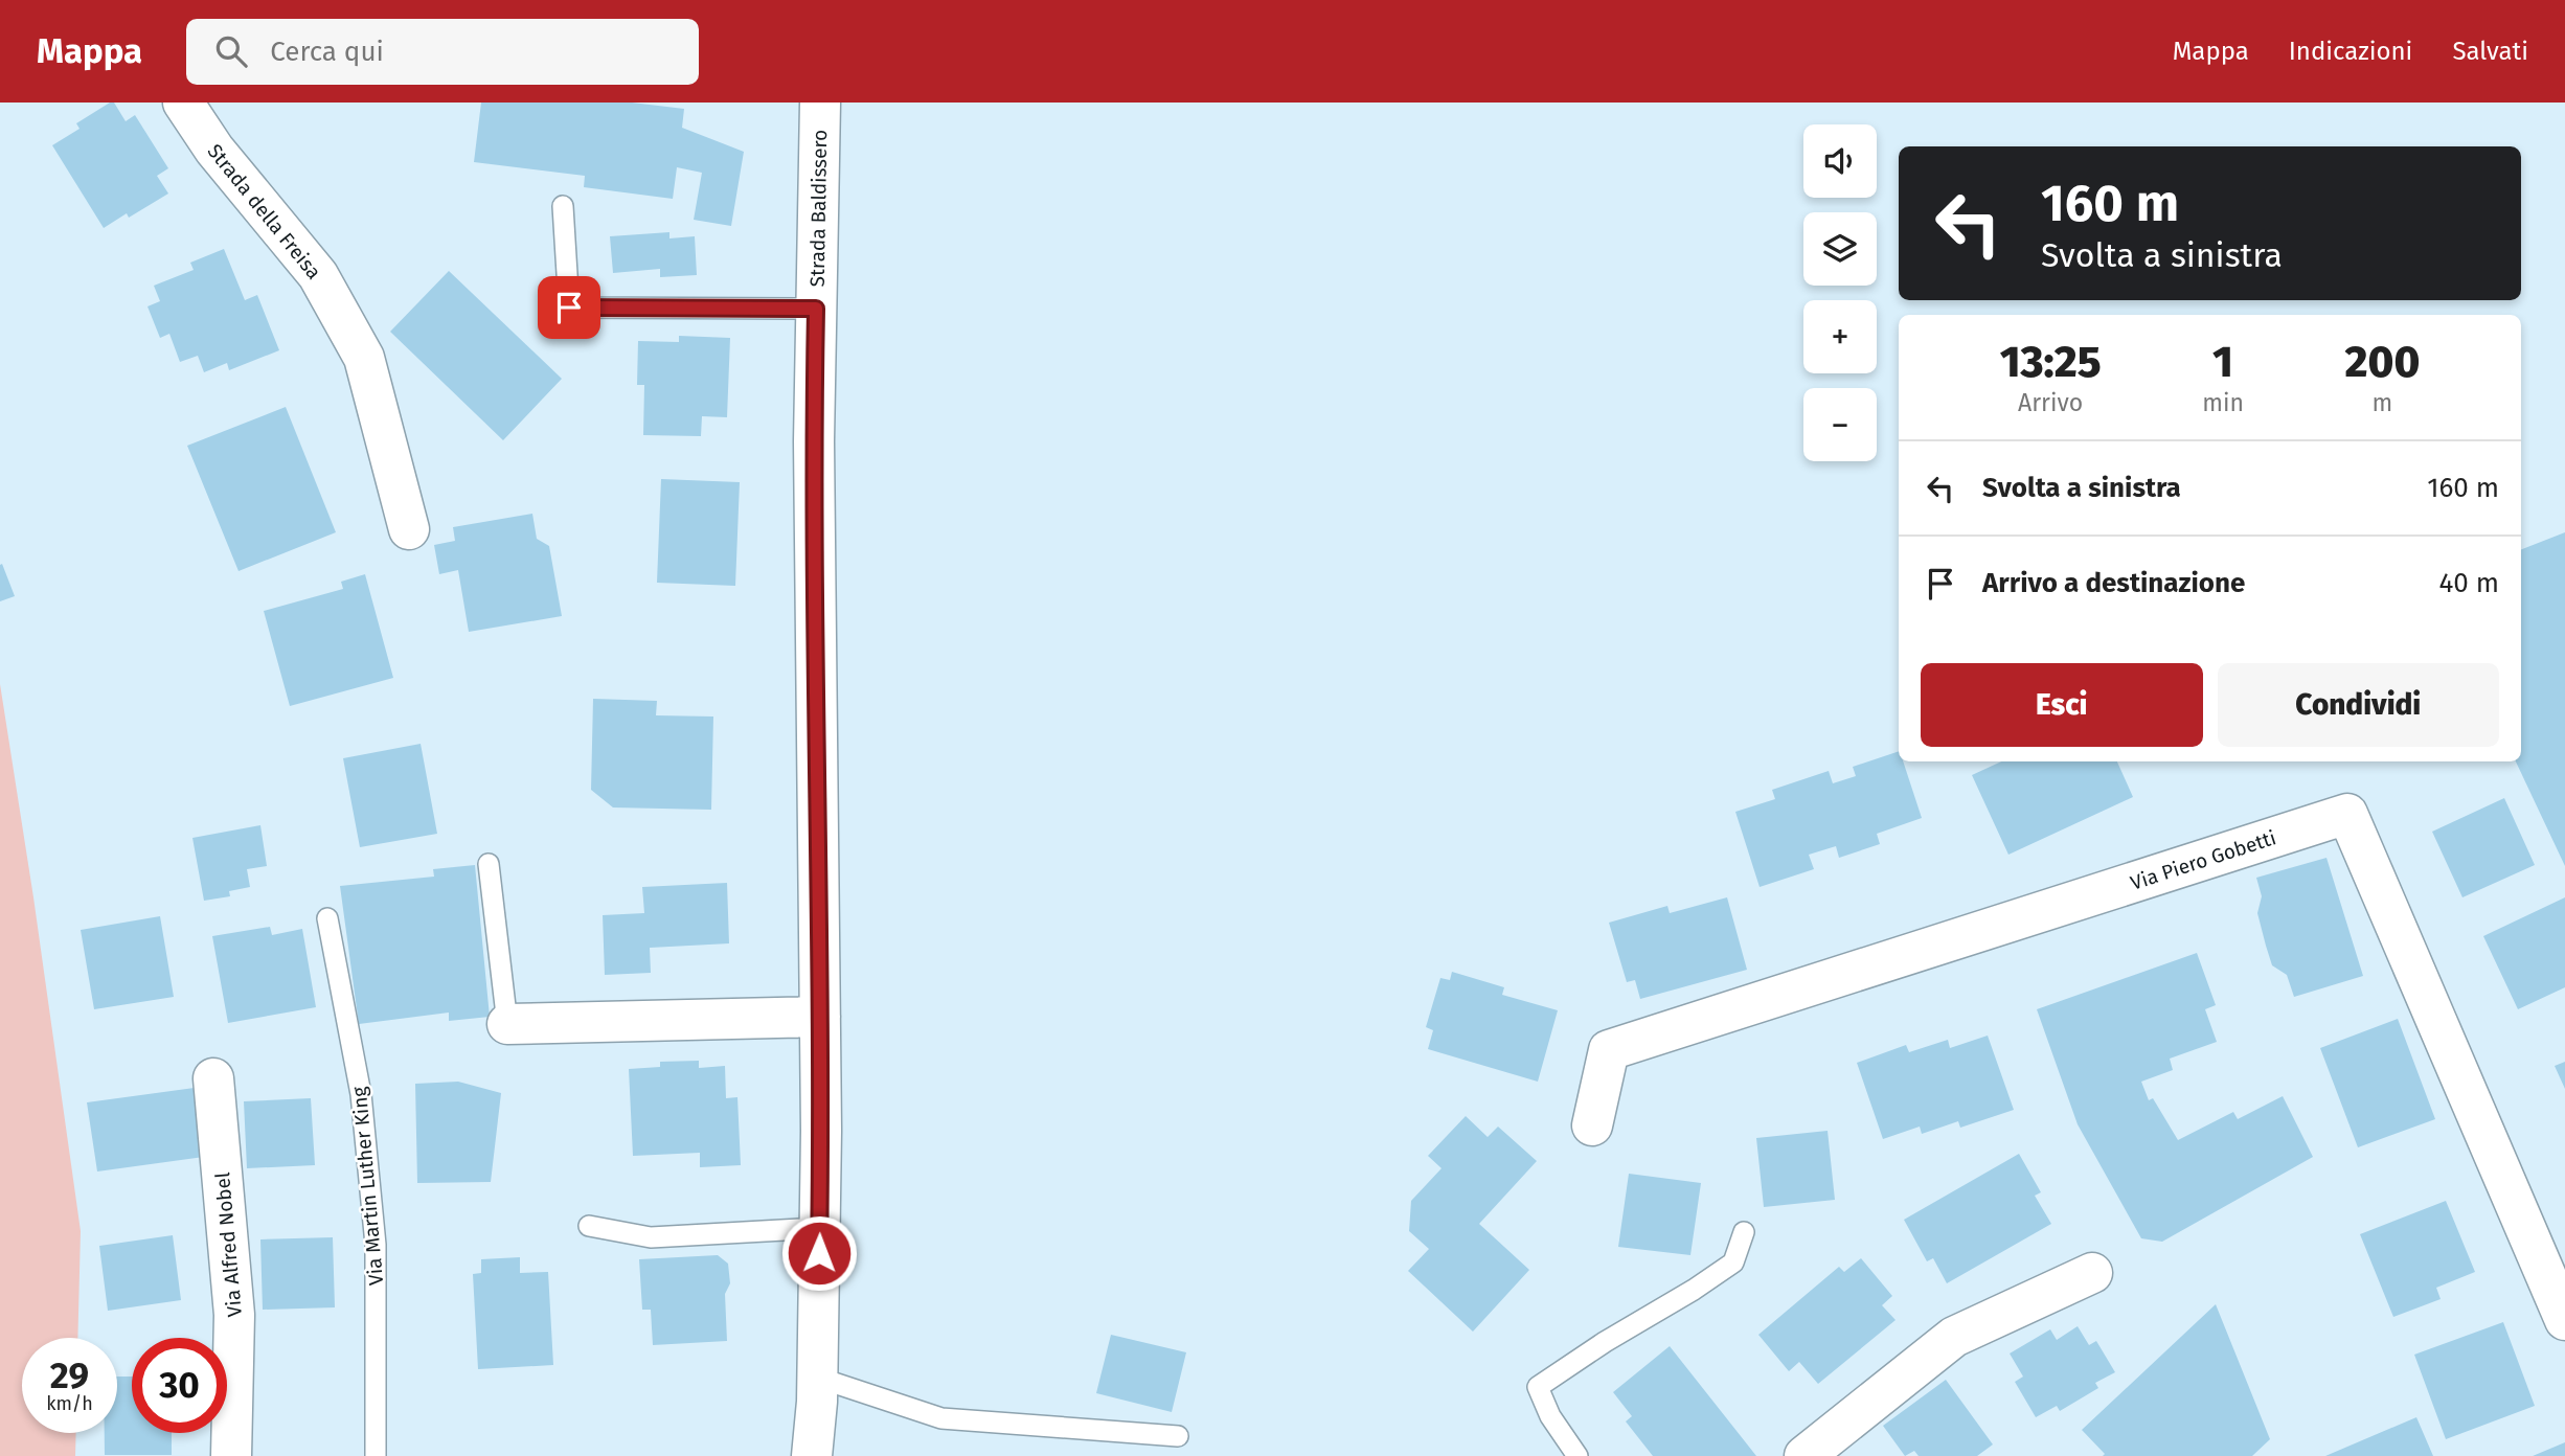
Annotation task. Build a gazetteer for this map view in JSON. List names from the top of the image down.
{
  "streets": {
    "street": [
      "Strada Baldissero",
      "Strada della Freisa",
      "Via Piero Gobetti",
      "Via Alfred Nobel"
    ],
    "lane": ["Via Martin Luther King"]
  },
  "page": {
    "header": "Mappa",
    "search": "Cerca qui",
    "nav": ["Mappa", "Indicazioni", "Salvati"],
    "map_buttons": ["+", "−"],
    "turn": ["160 m", "Svolta a sinistra"],
    "eta": [
      "13:25",
      "Arrivo",
      "1",
      "min",
      "200",
      "m"
    ],
    "list": [
      {
        "name": "Svolta a sinistra",
        "value": "160 m"
      },
      {
        "name": "Arrivo a destinazione",
        "value": "40 m"
      }
    ],
    "buttons": ["Esci", "Condividi"],
    "speed": "29 km/h",
    "limit": "30"
  }
}
